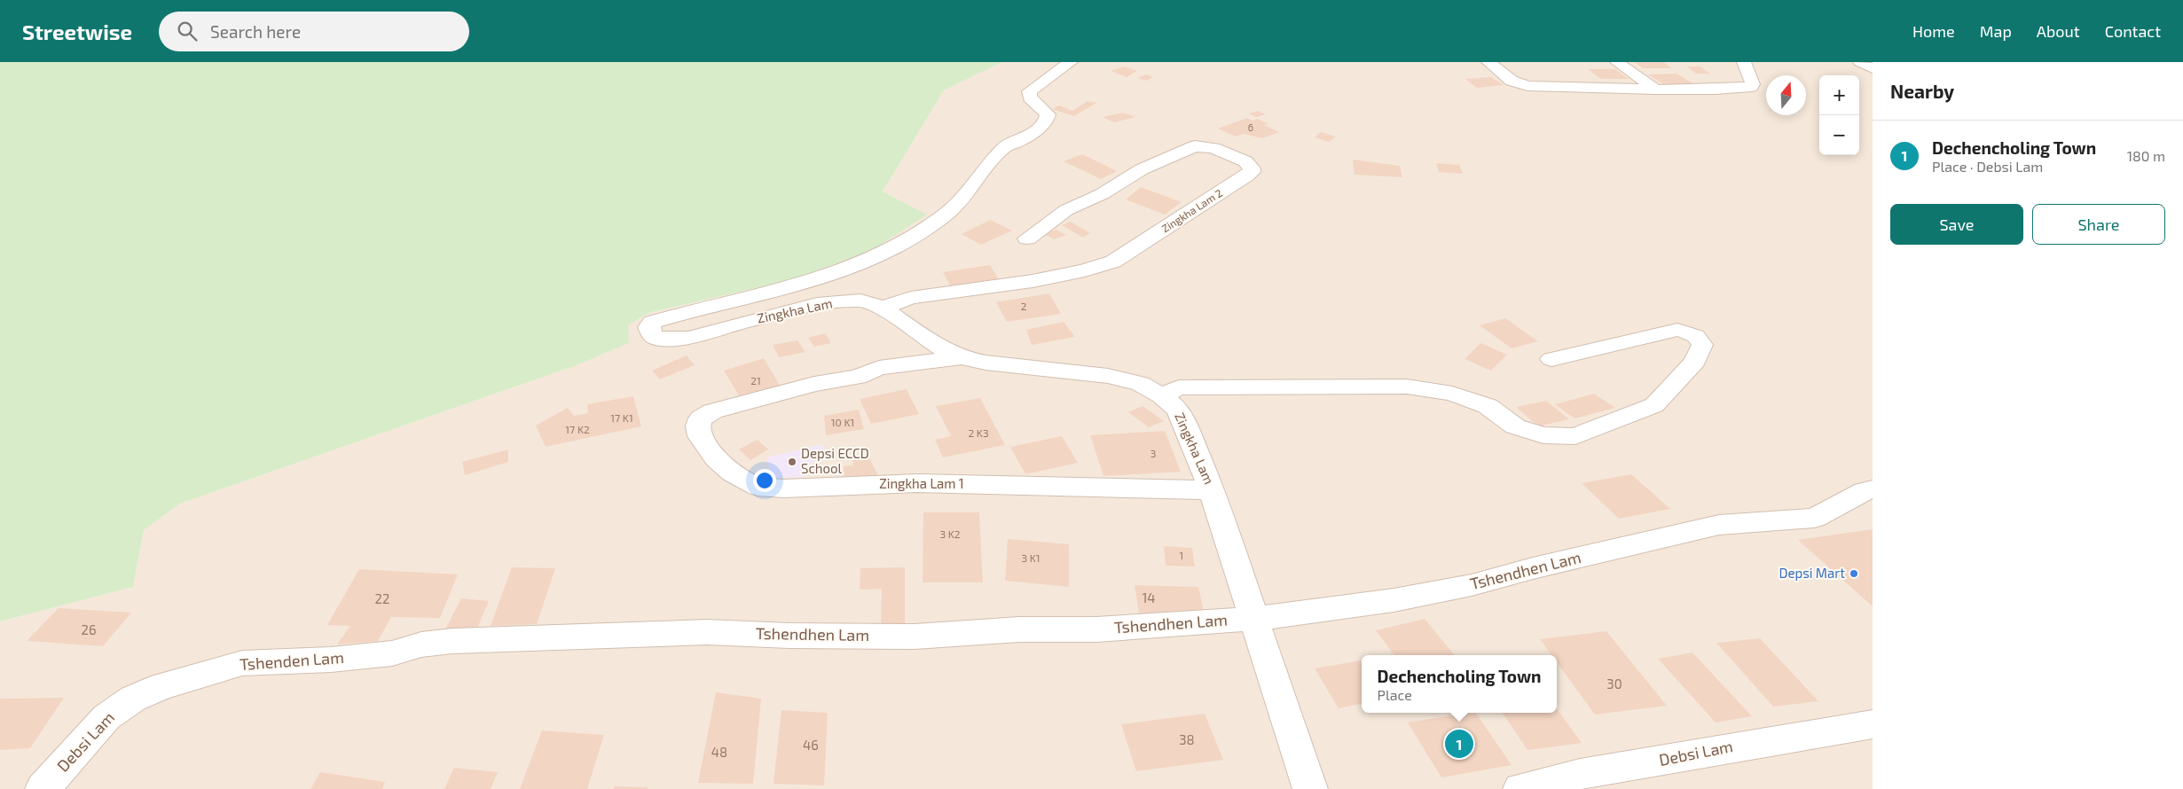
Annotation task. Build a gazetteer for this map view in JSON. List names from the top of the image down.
{
  "streets": {
    "street": [
      "Zingkha Lam 2",
      "Zingkha Lam",
      "Zingkha Lam 1",
      "Tshendhen Lam",
      "Tshenden Lam",
      "Debsi Lam"
    ]
  },
  "crossings": [
    ["Zingkha Lam 2", "Zingkha Lam"],
    ["Zingkha Lam", "Zingkha Lam 1"],
    ["Zingkha Lam", "Tshendhen Lam"],
    ["Tshendhen Lam", "Tshenden Lam"],
    ["Tshenden Lam", "Debsi Lam"]
  ],
  "places": ["Depsi ECCD School", "Depsi Mart"],
  "house_numbers": [
    "6",
    "2",
    "21",
    "17 K1",
    "10 K1",
    "17 K2",
    "2 K3",
    "3",
    "3 K2",
    "1",
    "3 K1",
    "14",
    "22",
    "26",
    "30",
    "38",
    "46",
    "48"
  ],
  "north": "top",
  "page": {
    "header": "Streetwise",
    "search": "Search here",
    "nav": [
      "Home",
      "Map",
      "About",
      "Contact"
    ],
    "heading": "Nearby",
    "map_buttons": ["+", "−"],
    "list": [
      {
        "mark": "1",
        "name": "Dechencholing Town",
        "note": "Place · Debsi Lam",
        "value": "180 m"
      }
    ],
    "buttons": ["Save", "Share"],
    "popup": ["Dechencholing Town", "Place"],
    "pins": "1"
  }
}
